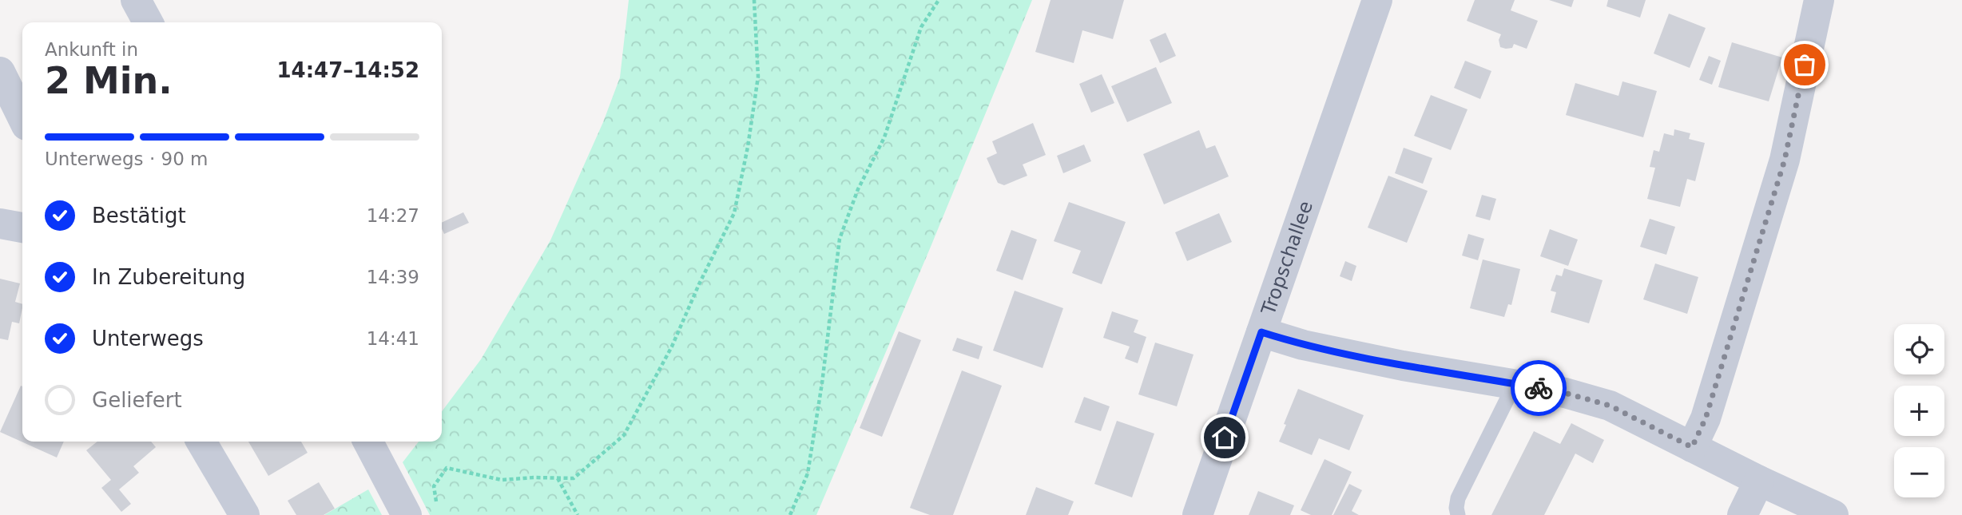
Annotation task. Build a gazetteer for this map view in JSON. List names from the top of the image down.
{
  "streets": {
    "street": ["Tropschallee"]
  },
  "page": {
    "heading": ["2 Min.", "Ankunft in", "14:47–14:52"],
    "bar": "Unterwegs · 90 m",
    "list": [
      ["Bestätigt", "14:27"],
      ["In Zubereitung", "14:39"],
      ["Unterwegs", "14:41"],
      "Geliefert"
    ],
    "map_buttons": ["+", "−"]
  }
}
